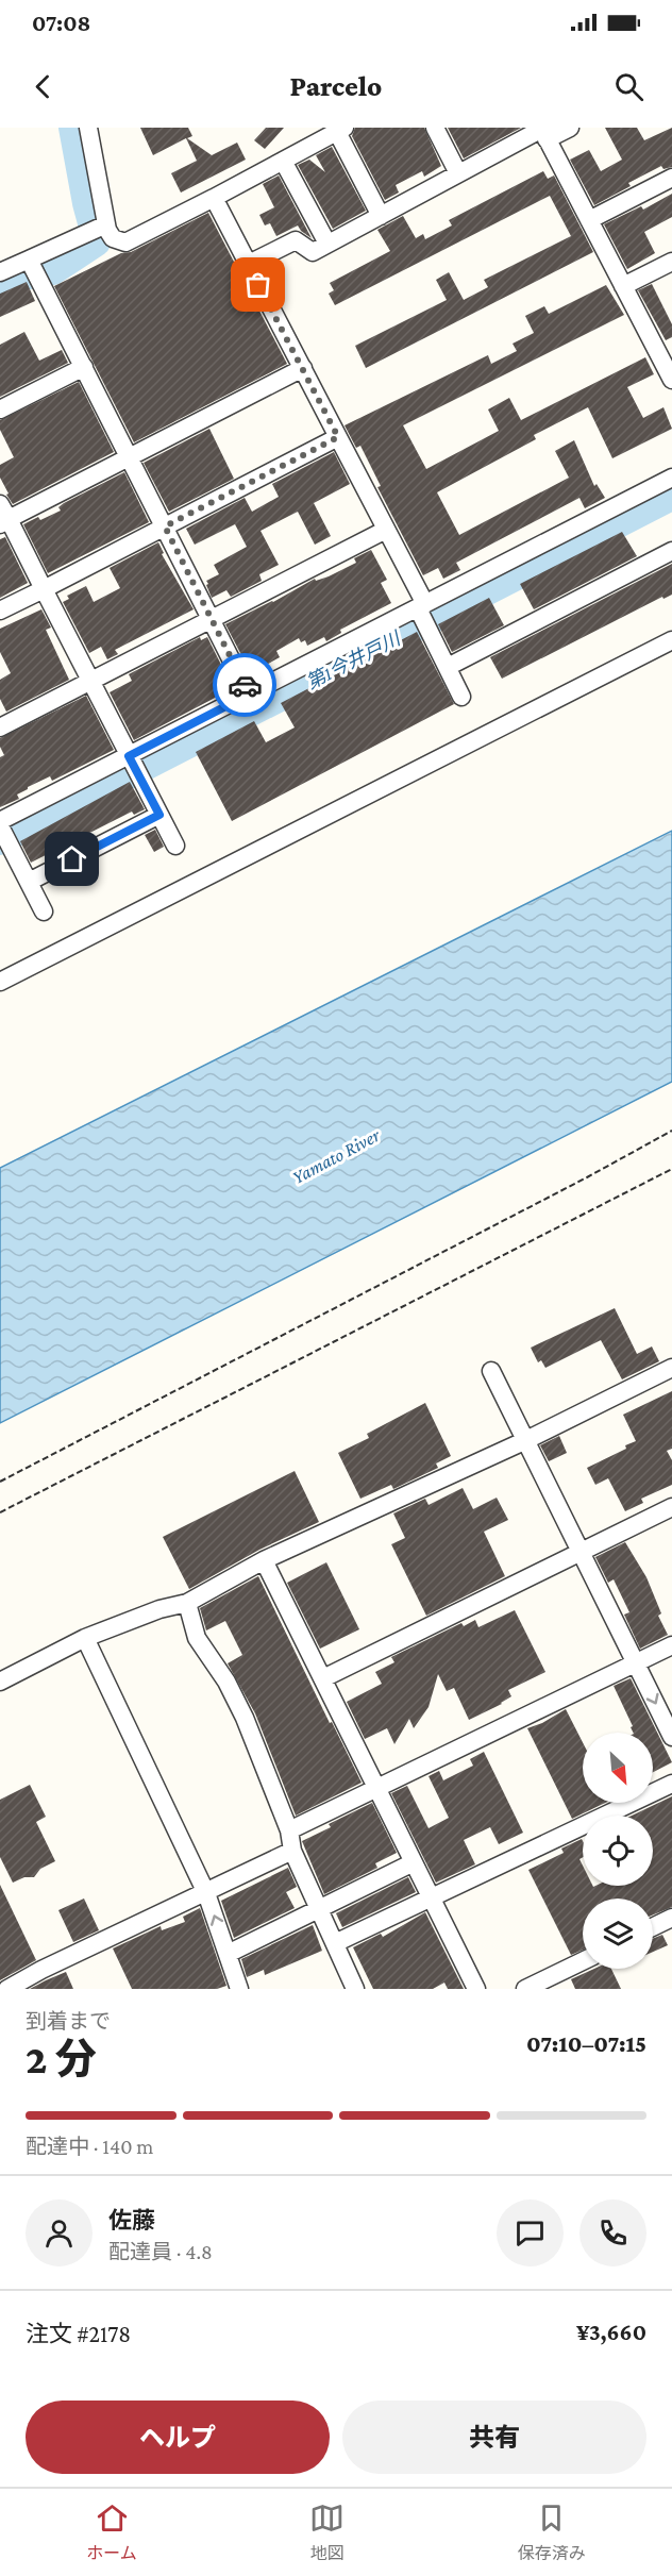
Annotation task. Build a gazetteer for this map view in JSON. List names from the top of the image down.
{
  "water": ["第1今井戸川", "Yamato River"],
  "north": "bottom right",
  "page": {
    "status": "07:08",
    "header": "Parcelo",
    "heading": ["2 分", "到着まで", "07:10–07:15"],
    "panel": [
      "佐藤",
      "配達員 · 4.8",
      "注文 #2178",
      "¥3,660"
    ],
    "bar": "配達中 · 140 m",
    "buttons": ["ヘルプ", "共有"],
    "tabs": ["ホーム", "地図", "保存済み"]
  }
}
